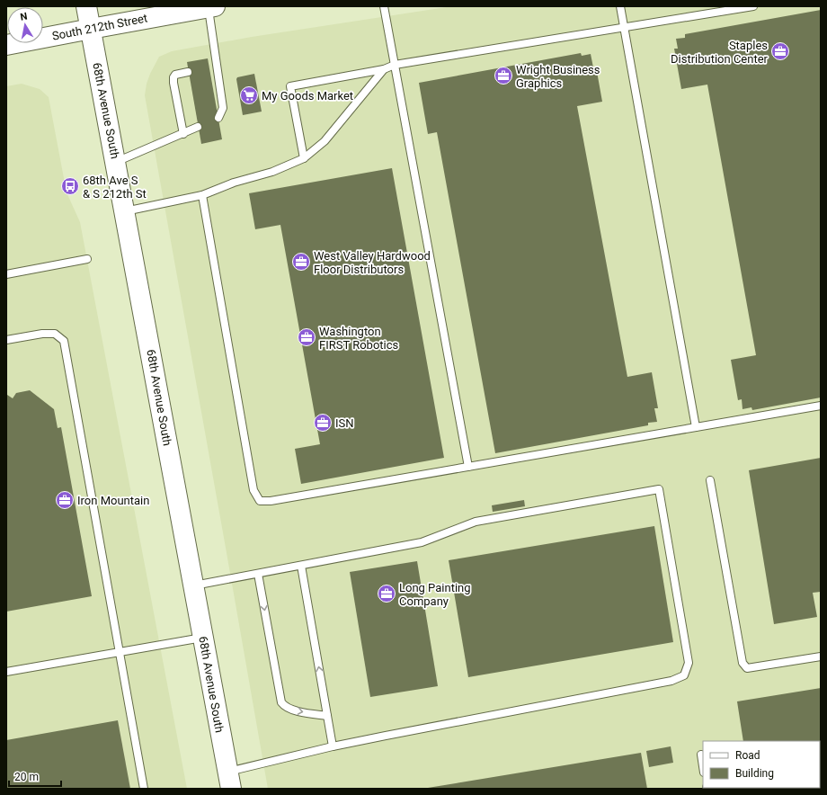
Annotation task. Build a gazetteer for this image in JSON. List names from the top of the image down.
{
  "streets": {
    "main road": ["South 212th Street", "68th Avenue South"]
  },
  "crossings": [
    ["South 212th Street", "68th Avenue South"]
  ],
  "places": {
    "office": [
      "Staples Distribution Center",
      "Wright Business Graphics",
      "West Valley Hardwood Floor Distributors",
      "Washington FIRST Robotics",
      "ISN",
      "Iron Mountain",
      "Long Painting Company"
    ],
    "supermarket": ["My Goods Market"],
    "bus stop": ["68th Ave S & S 212th St"]
  },
  "legend": ["Road", "Building"],
  "scale_bar": "20 m",
  "north": "top"
}
